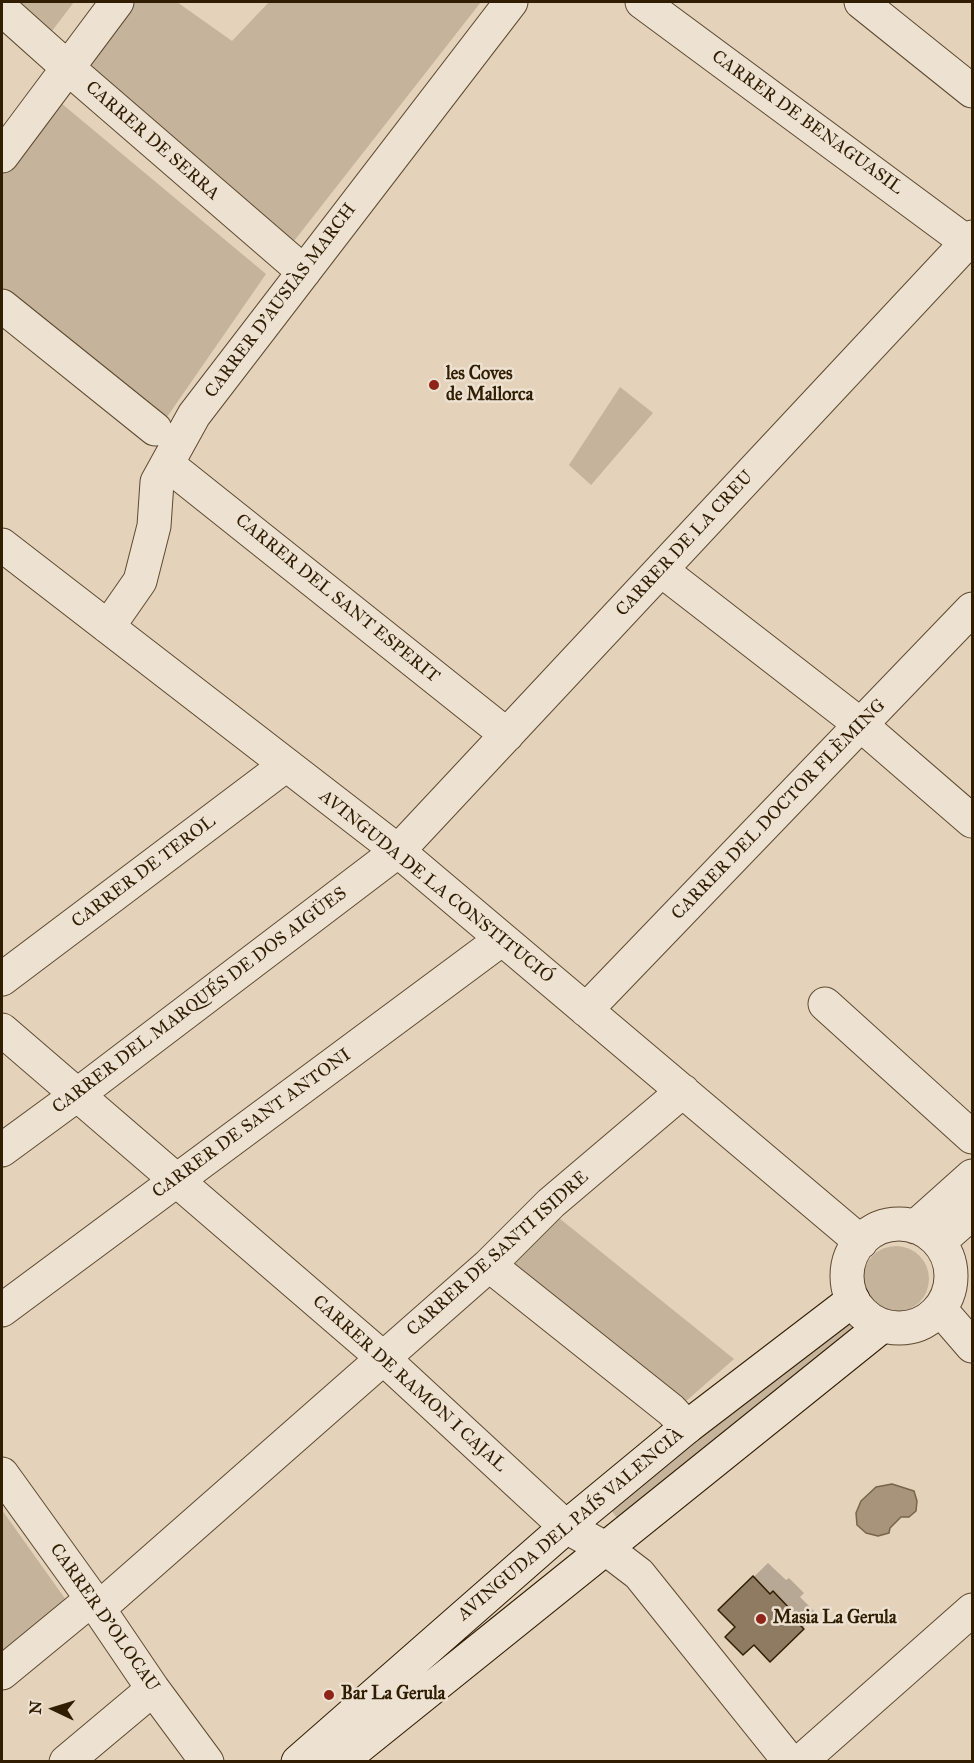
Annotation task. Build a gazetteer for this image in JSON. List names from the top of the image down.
{
  "streets": {
    "street": [
      "CARRER DE BENAGUASIL",
      "CARRER DE SERRA",
      "CARRER D'AUSIÀS MARCH",
      "CARRER DE LA CREU",
      "CARRER DEL SANT ESPERIT",
      "CARRER DEL DOCTOR FLÈMING",
      "CARRER DE TEROL",
      "AVINGUDA DE LA CONSTITUCIÓ",
      "CARRER DEL MARQUÉS DE DOS AIGÜES",
      "CARRER DE SANT ANTONI",
      "CARRER DE SANTI ISIDRE",
      "CARRER DE RAMON I CAJAL",
      "AVINGUDA DEL PAÍS VALENCIÀ",
      "CARRER D'OLOCAU"
    ]
  },
  "crossings": [
    ["CARRER DE BENAGUASIL", "CARRER DE LA CREU"],
    ["CARRER DE SERRA", "CARRER D'AUSIÀS MARCH"],
    ["CARRER D'AUSIÀS MARCH", "CARRER DEL SANT ESPERIT"],
    ["CARRER D'AUSIÀS MARCH", "AVINGUDA DE LA CONSTITUCIÓ"],
    ["CARRER DE LA CREU", "CARRER DEL SANT ESPERIT"],
    ["CARRER DE LA CREU", "AVINGUDA DE LA CONSTITUCIÓ"],
    ["CARRER DE LA CREU", "CARRER DEL MARQUÉS DE DOS AIGÜES"],
    ["CARRER DEL DOCTOR FLÈMING", "AVINGUDA DE LA CONSTITUCIÓ"],
    ["CARRER DE TEROL", "AVINGUDA DE LA CONSTITUCIÓ"],
    ["AVINGUDA DE LA CONSTITUCIÓ", "CARRER DEL MARQUÉS DE DOS AIGÜES"],
    ["AVINGUDA DE LA CONSTITUCIÓ", "CARRER DE SANT ANTONI"],
    ["AVINGUDA DE LA CONSTITUCIÓ", "CARRER DE SANTI ISIDRE"],
    ["AVINGUDA DE LA CONSTITUCIÓ", "AVINGUDA DEL PAÍS VALENCIÀ"],
    ["CARRER DEL MARQUÉS DE DOS AIGÜES", "CARRER DE RAMON I CAJAL"],
    ["CARRER DE SANT ANTONI", "CARRER DE RAMON I CAJAL"],
    ["CARRER DE SANTI ISIDRE", "CARRER DE RAMON I CAJAL"],
    ["CARRER DE SANTI ISIDRE", "CARRER D'OLOCAU"],
    ["CARRER DE RAMON I CAJAL", "AVINGUDA DEL PAÍS VALENCIÀ"]
  ],
  "places": ["les Coves de Mallorca", "Masia La Gerula", "Bar La Gerula"],
  "north": "left"
}
